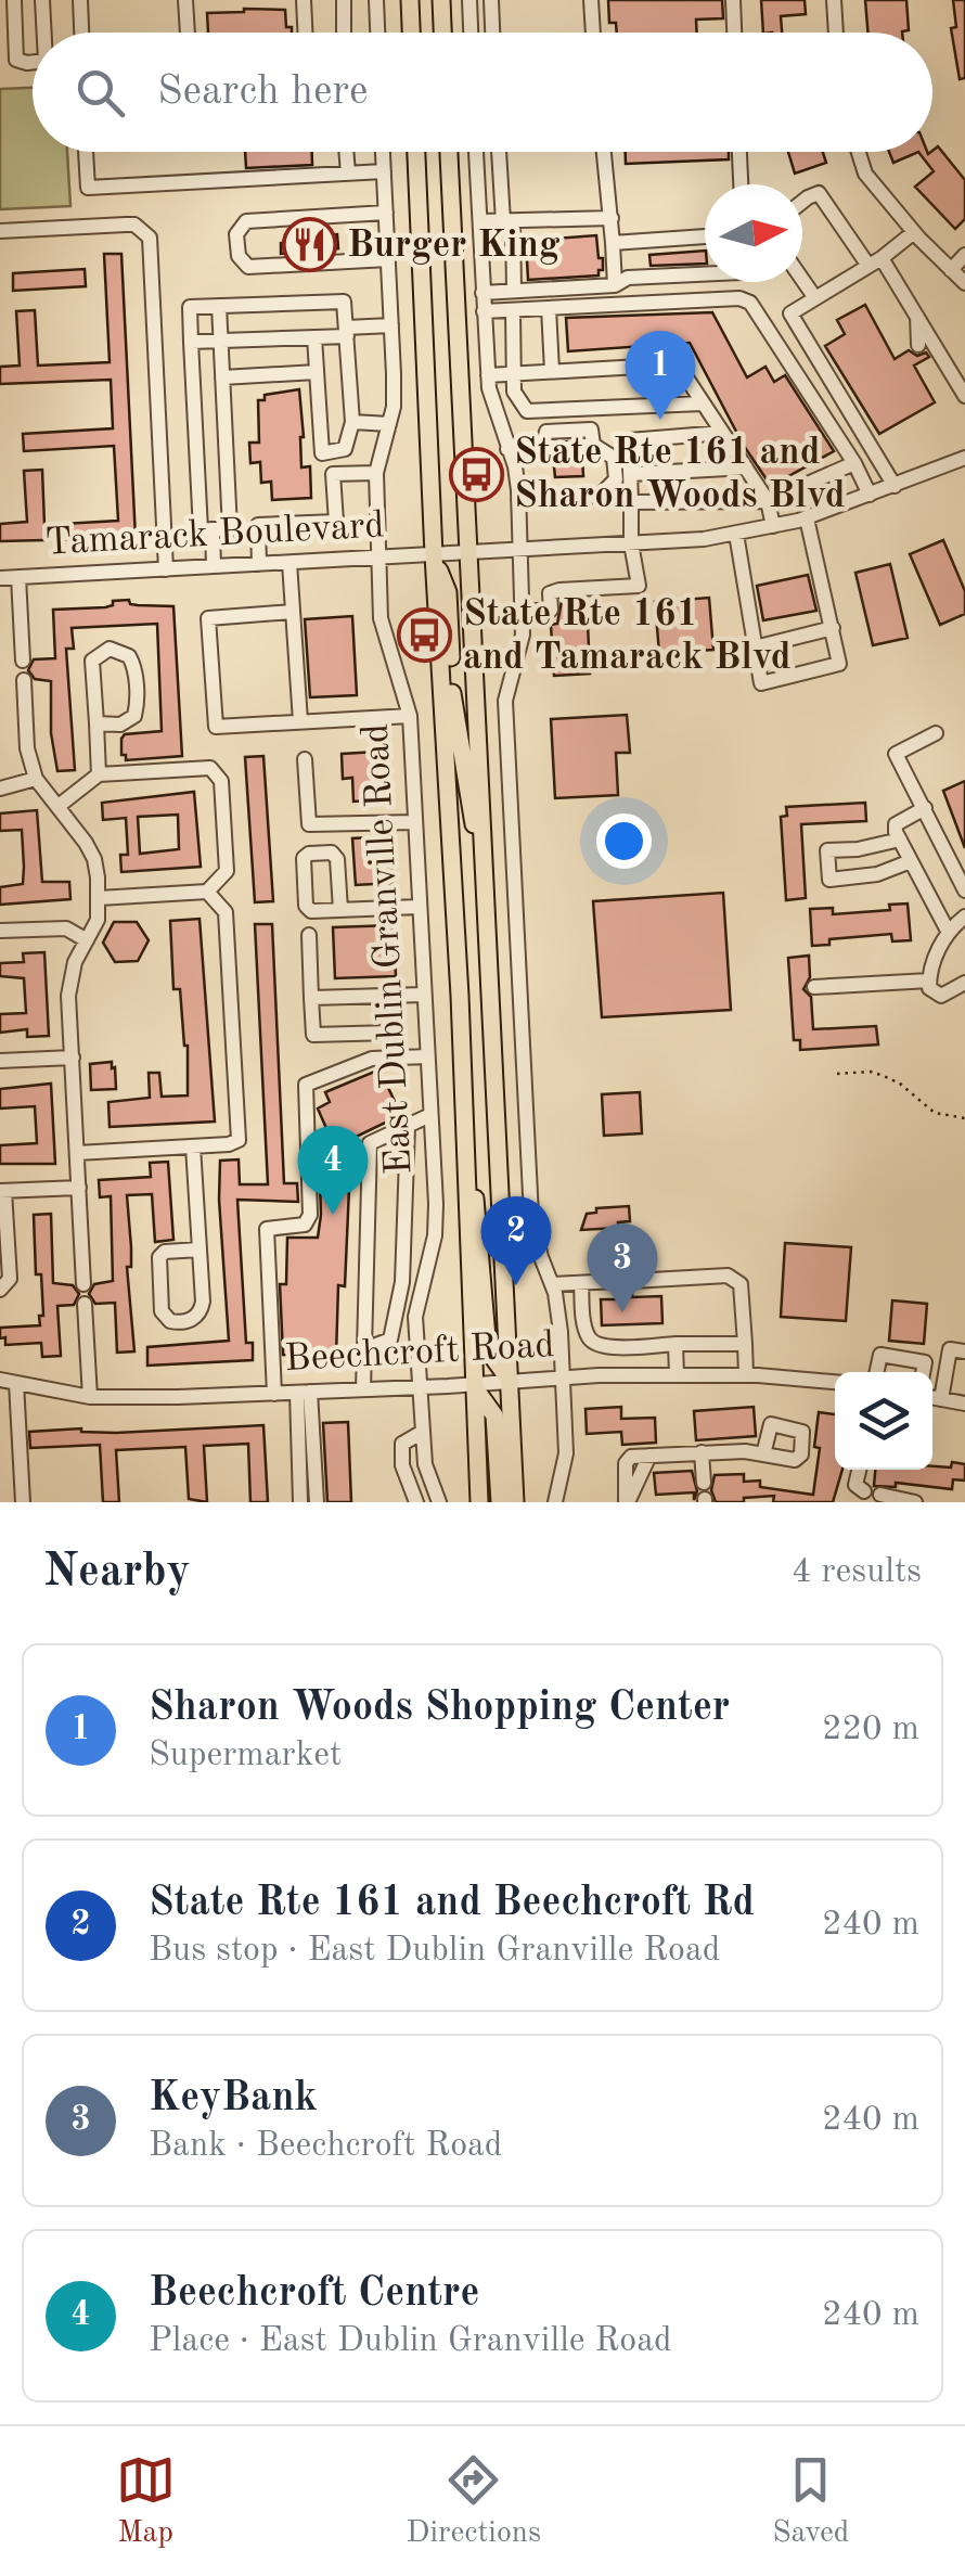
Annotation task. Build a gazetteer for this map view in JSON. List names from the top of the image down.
{
  "streets": {
    "main road": ["East Dublin Granville Road"],
    "street": ["Tamarack Boulevard", "Beechcroft Road"]
  },
  "crossings": [
    ["Tamarack Boulevard", "East Dublin Granville Road"],
    ["East Dublin Granville Road", "Beechcroft Road"]
  ],
  "places": {
    "restaurant": ["Burger King"],
    "bus stop": ["State Rte 161 and Sharon Woods Blvd", "State Rte 161 and Tamarack Blvd"]
  },
  "north": "right",
  "page": {
    "search": "Search here",
    "pins": [
      "1",
      "4",
      "2",
      "3"
    ],
    "heading": ["Nearby", "4 results"],
    "list": [
      {
        "mark": "1",
        "name": "Sharon Woods Shopping Center",
        "note": "Supermarket",
        "value": "220 m"
      },
      {
        "mark": "2",
        "name": "State Rte 161 and Beechcroft Rd",
        "note": "Bus stop · East Dublin Granville Road",
        "value": "240 m"
      },
      {
        "mark": "3",
        "name": "KeyBank",
        "note": "Bank · Beechcroft Road",
        "value": "240 m"
      },
      {
        "mark": "4",
        "name": "Beechcroft Centre",
        "note": "Place · East Dublin Granville Road",
        "value": "240 m"
      }
    ],
    "nav": ["Map", "Directions", "Saved"]
  }
}
